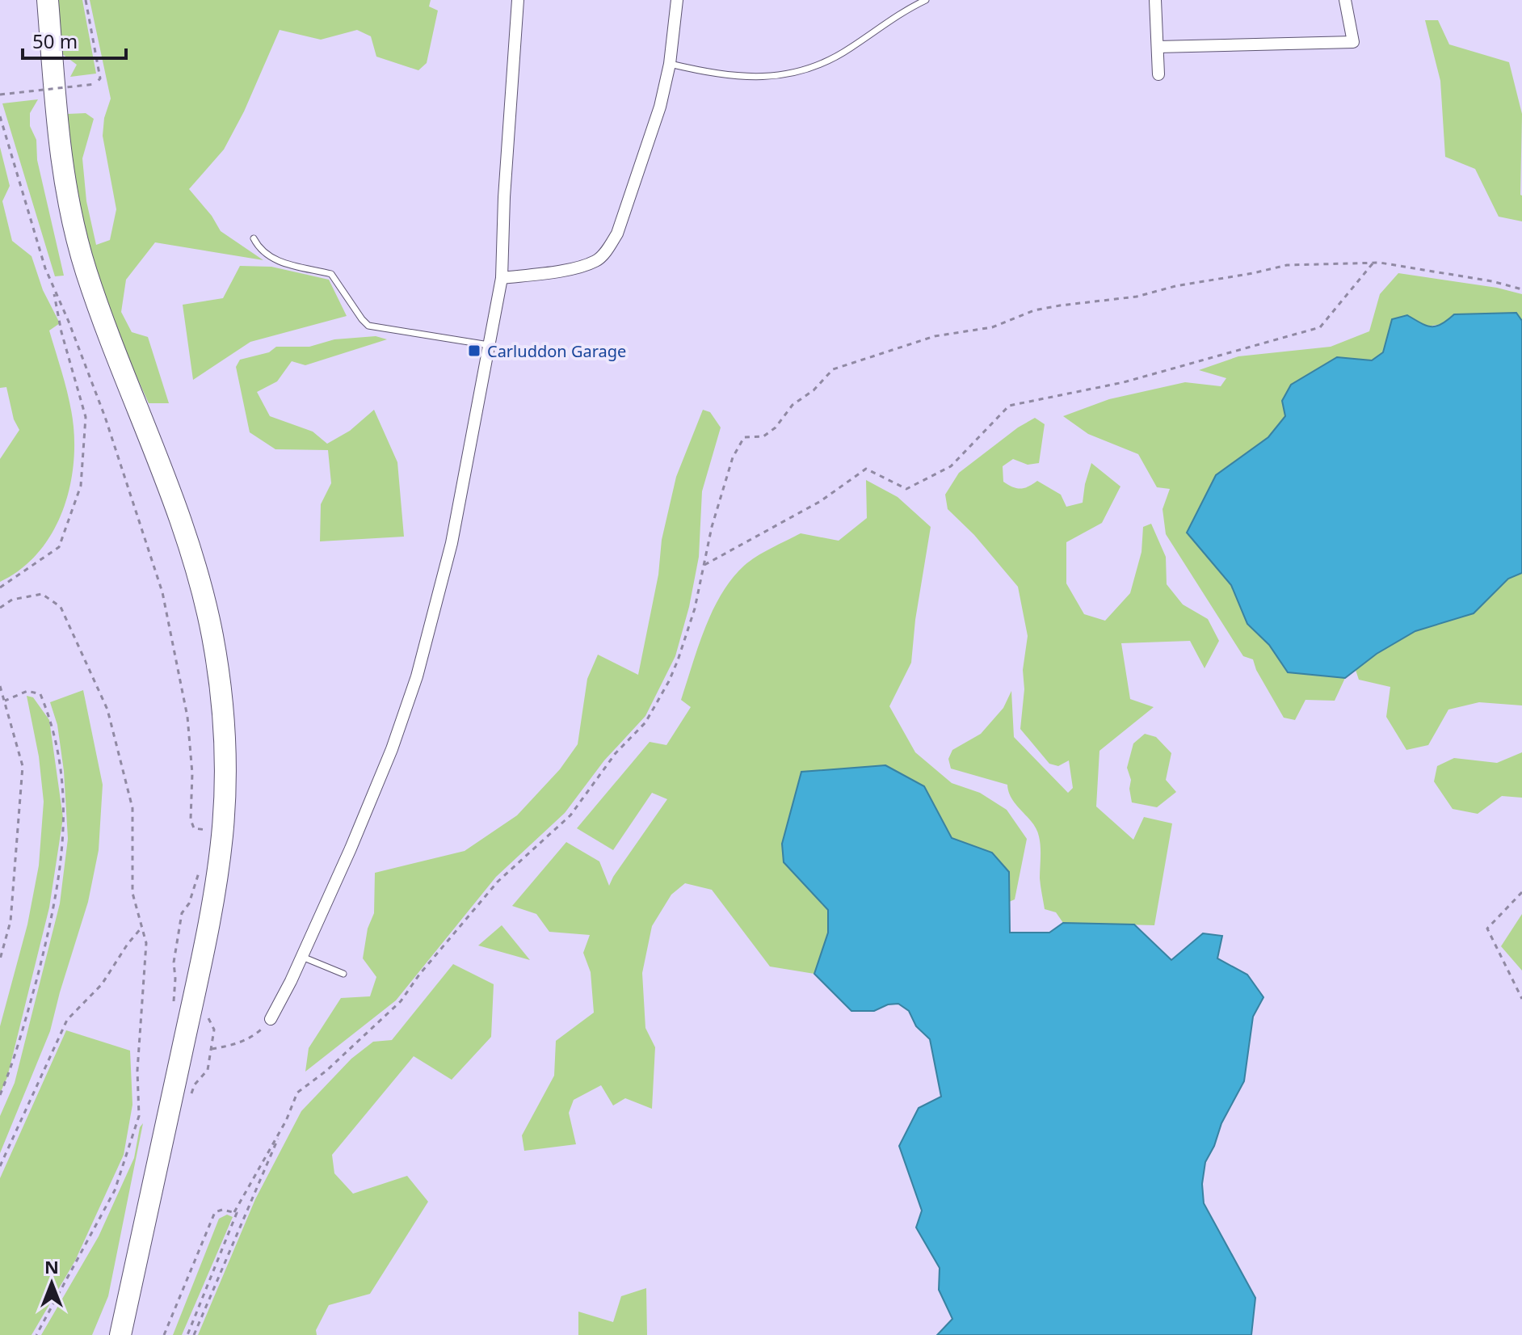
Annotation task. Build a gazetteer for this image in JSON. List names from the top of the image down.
{
  "places": {
    "transit": ["Carluddon Garage"]
  },
  "scale_bar": "50 m",
  "north": "top"
}
